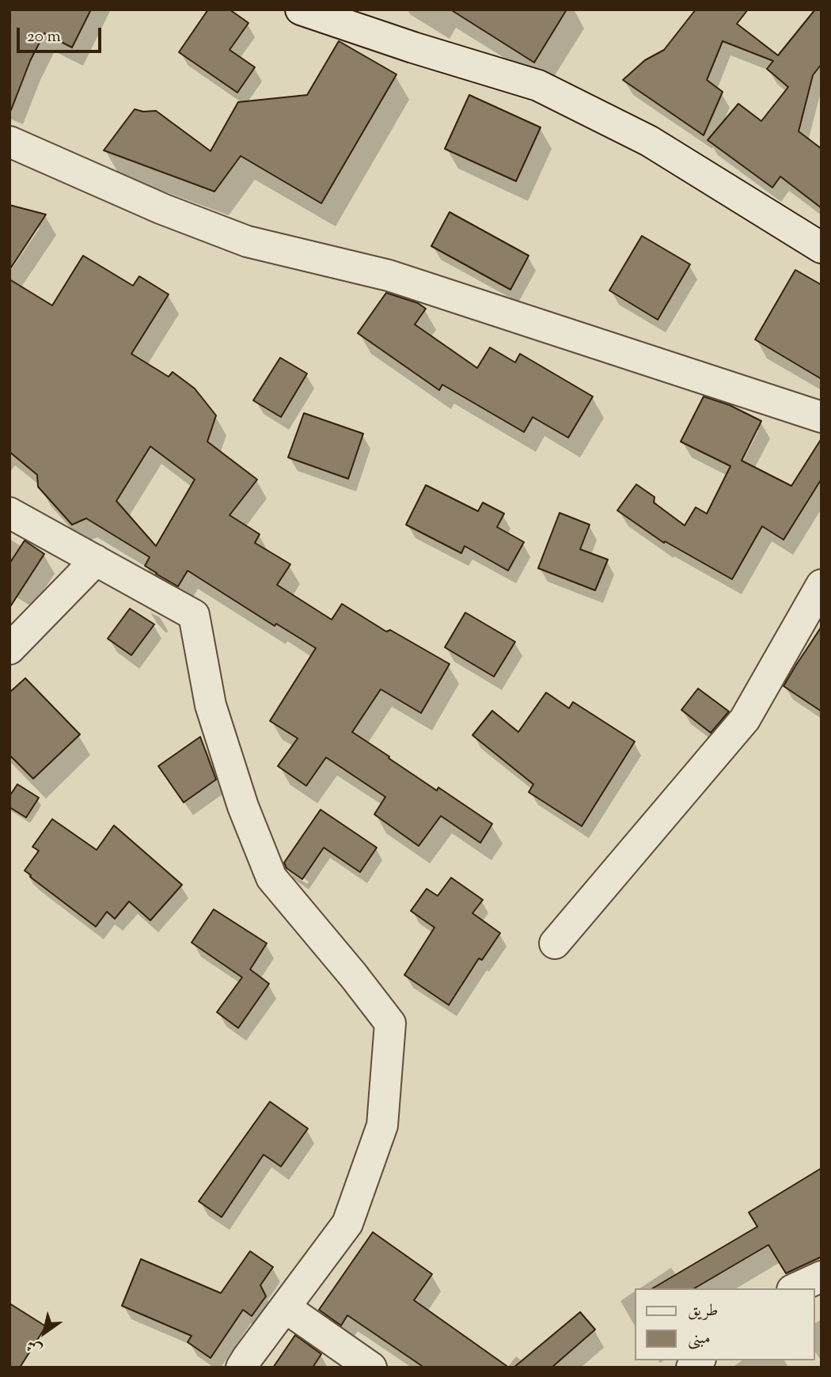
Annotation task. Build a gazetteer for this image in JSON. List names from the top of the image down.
{
  "legend": ["طريق", "مبنى"],
  "scale_bar": "20 m",
  "north": "bottom left"
}
